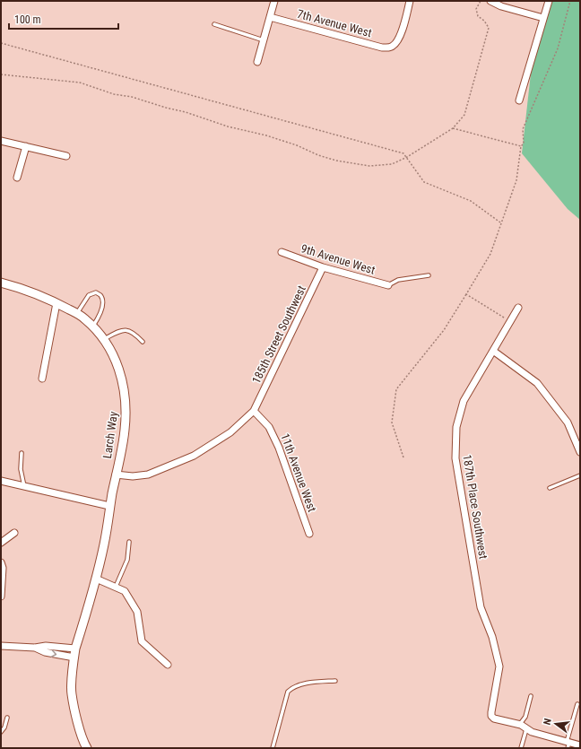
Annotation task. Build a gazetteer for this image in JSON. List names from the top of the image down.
{
  "streets": {
    "main road": ["Larch Way"],
    "street": [
      "7th Avenue West",
      "9th Avenue West",
      "185th Street Southwest",
      "11th Avenue West",
      "187th Place Southwest"
    ]
  },
  "crossings": [
    ["9th Avenue West", "185th Street Southwest"],
    ["185th Street Southwest", "11th Avenue West"]
  ],
  "scale_bar": "100 m",
  "north": "left"
}
